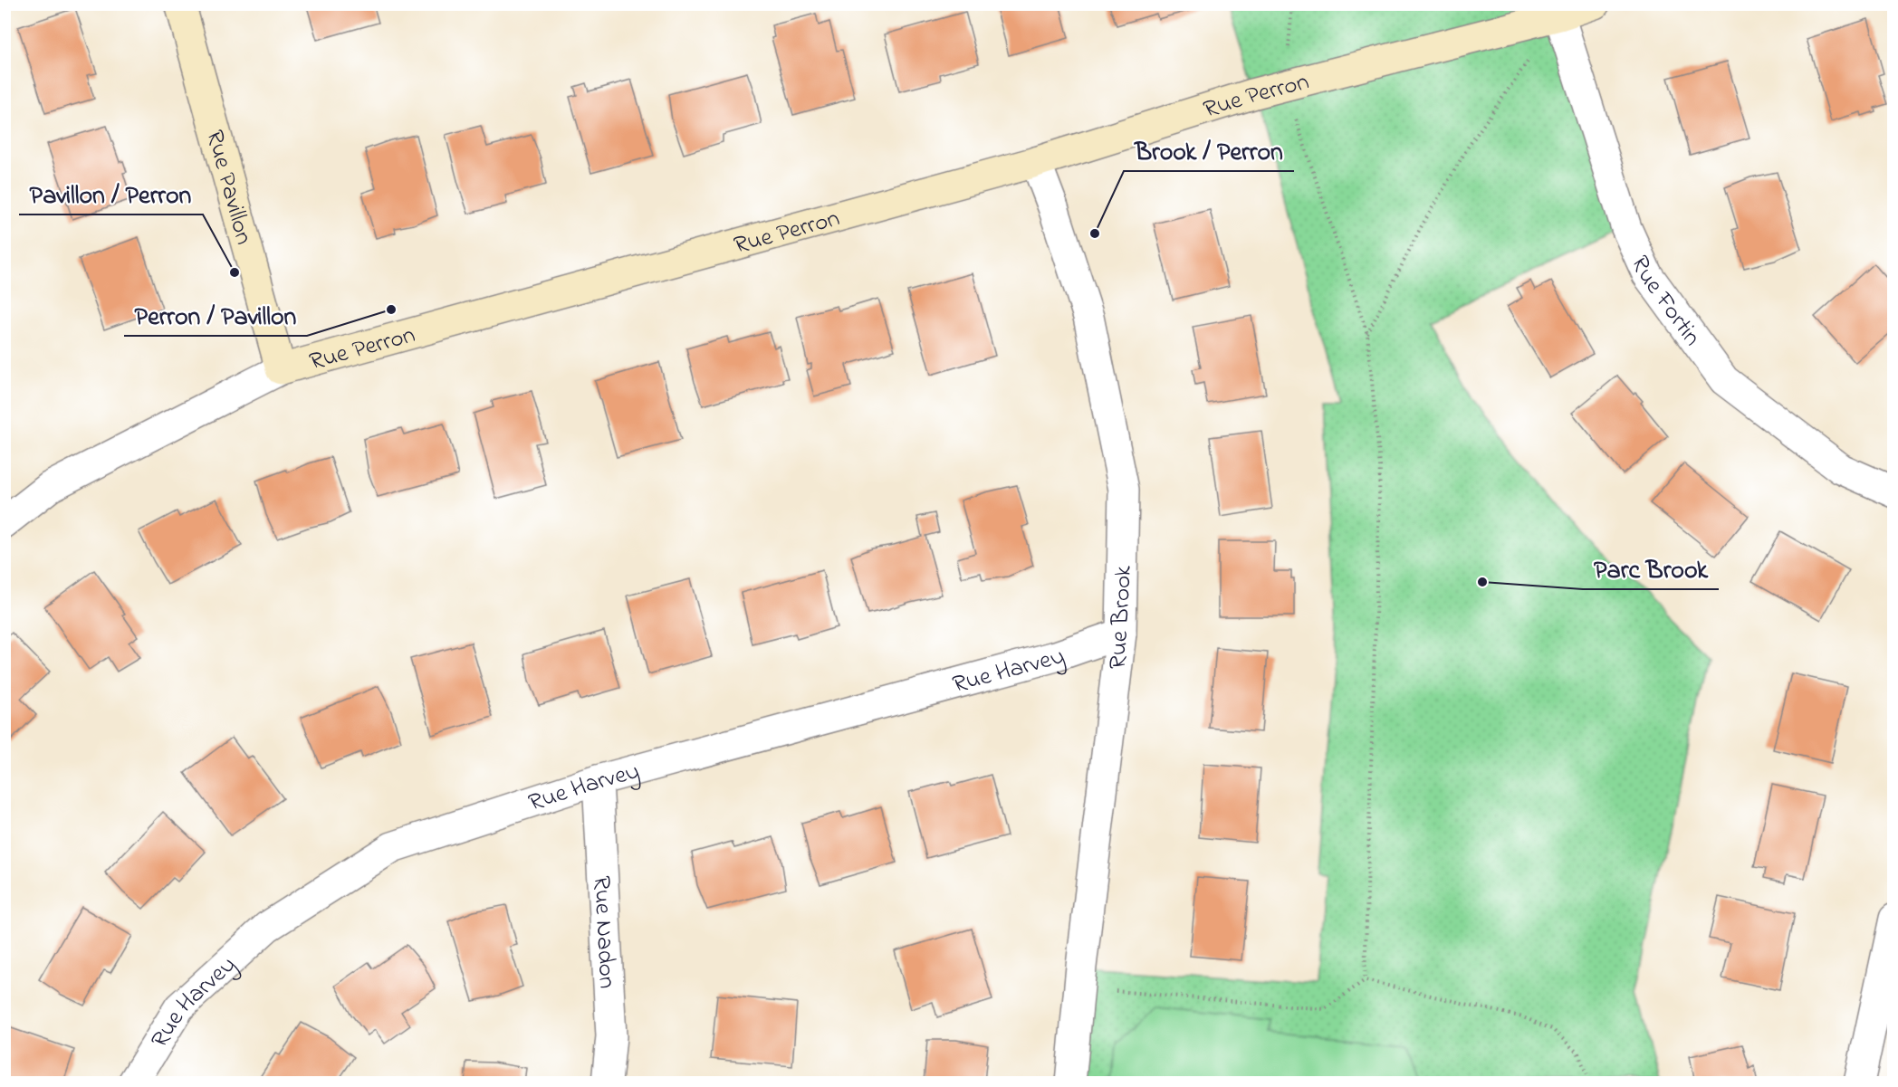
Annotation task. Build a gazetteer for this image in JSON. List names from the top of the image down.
{
  "streets": {
    "street": [
      "Rue Perron",
      "Rue Pavillon",
      "Rue Fortin",
      "Rue Brook",
      "Rue Harvey",
      "Rue Nadon"
    ]
  },
  "crossings": [
    ["Rue Perron", "Rue Pavillon"],
    ["Rue Perron", "Rue Fortin"],
    ["Rue Perron", "Rue Brook"],
    ["Rue Brook", "Rue Harvey"],
    ["Rue Harvey", "Rue Nadon"]
  ],
  "places": [
    "Brook / Perron",
    "Pavillon / Perron",
    "Perron / Pavillon",
    "Parc Brook"
  ]
}
